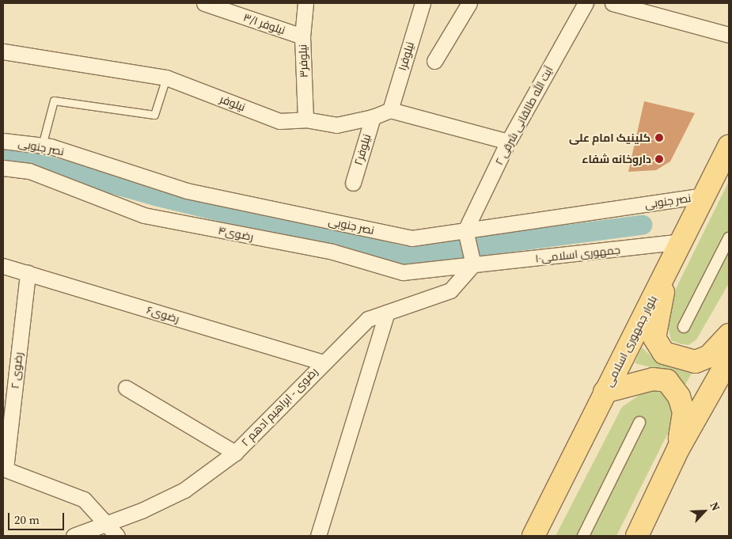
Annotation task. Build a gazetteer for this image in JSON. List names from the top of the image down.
{
  "streets": {
    "main road": ["بلوار جمهوری اسلامی"],
    "street": [
      "نیلوفر ۳/۱",
      "نیلوفر۱",
      "نیلوفر۳",
      "نیلوفر",
      "آیت الله طالقانی شرقی ۲",
      "نصر جنوبی",
      "نیلوفر۲",
      "رضوی۴",
      "جمهوری اسلامی۱۰",
      "رضوی۶",
      "رضوی ۲",
      "رضوی - ابراهیم ادهم ۲"
    ]
  },
  "crossings": [
    ["نیلوفر ۳/۱", "نیلوفر۳"],
    ["نیلوفر۱", "نیلوفر"],
    ["نیلوفر۳", "نیلوفر"],
    ["نیلوفر", "نیلوفر۲"],
    ["آیت الله طالقانی شرقی ۲", "نصر جنوبی"],
    ["نصر جنوبی", "بلوار جمهوری اسلامی"],
    ["رضوی۴", "جمهوری اسلامی۱۰"],
    ["رضوی۴", "رضوی - ابراهیم ادهم ۲"],
    ["جمهوری اسلامی۱۰", "بلوار جمهوری اسلامی"],
    ["جمهوری اسلامی۱۰", "رضوی - ابراهیم ادهم ۲"],
    ["رضوی۶", "رضوی ۲"],
    ["رضوی۶", "رضوی - ابراهیم ادهم ۲"]
  ],
  "places": ["کلینیک امام علی", "داروخانه شفاء"],
  "scale_bar": "20 m",
  "north": "top right"
}
